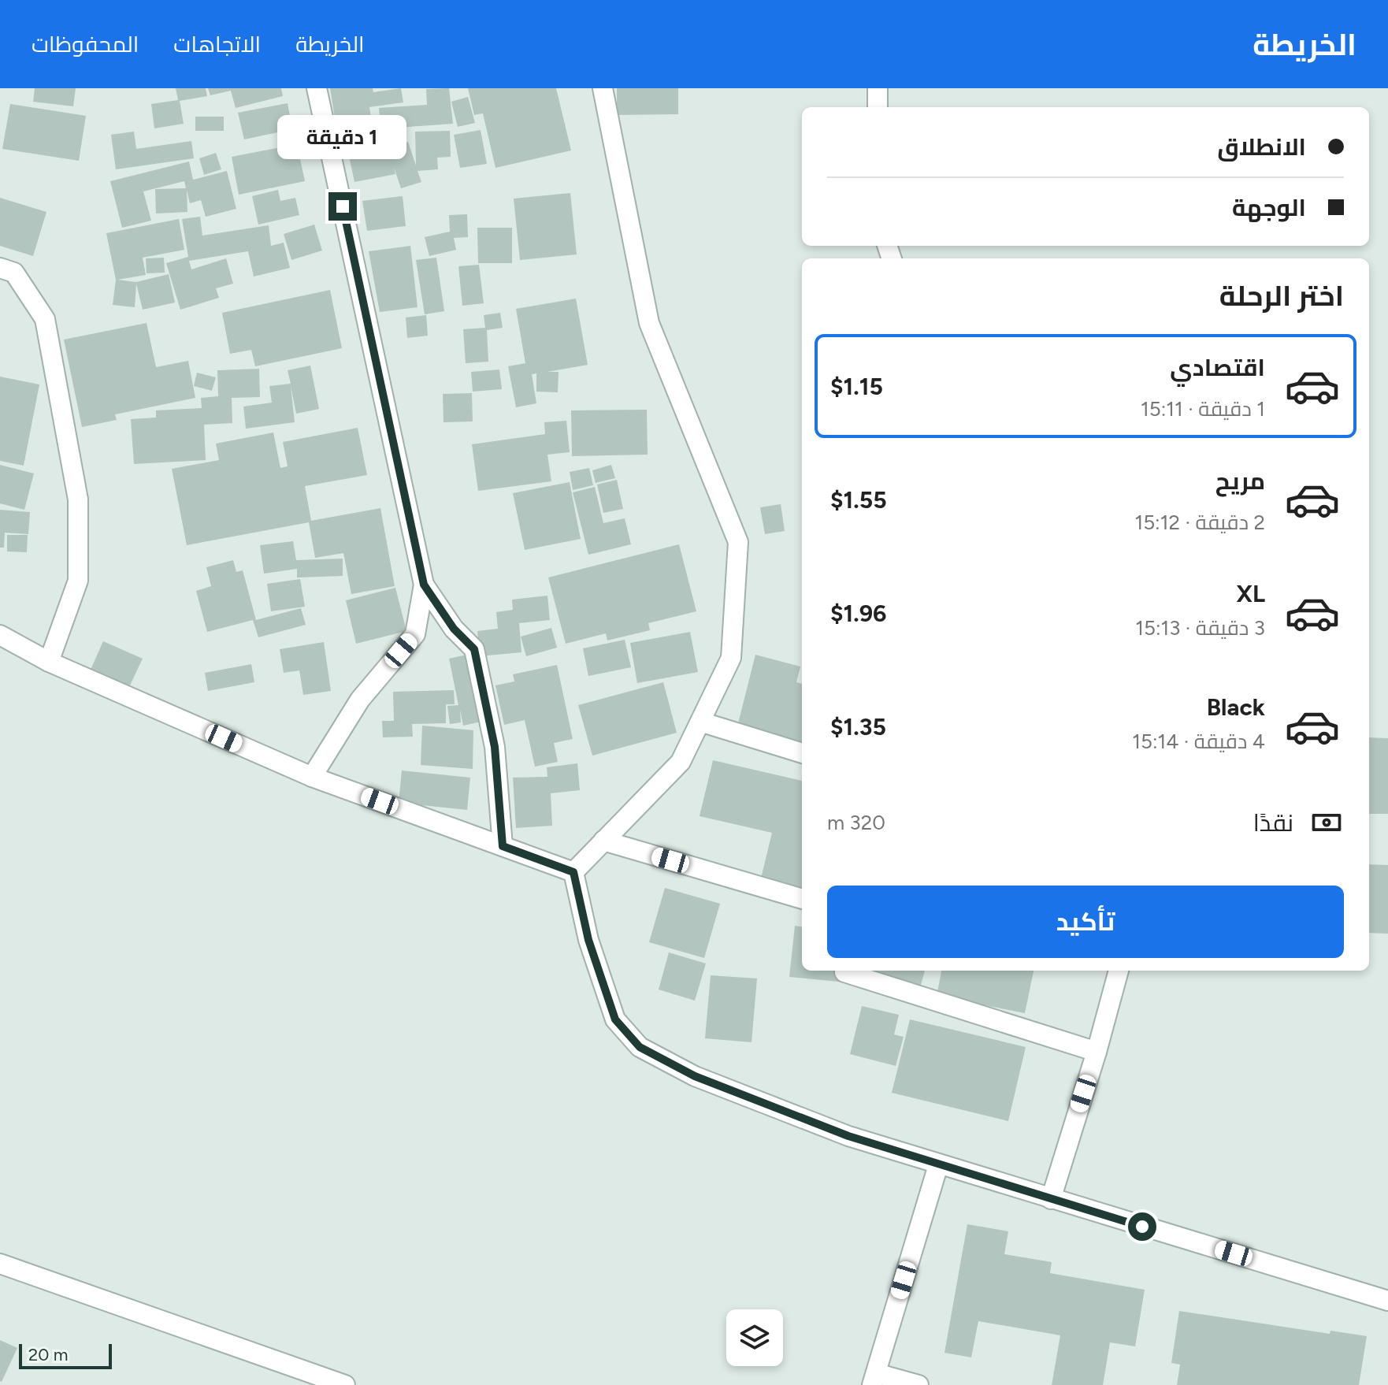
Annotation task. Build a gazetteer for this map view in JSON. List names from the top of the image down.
{
  "scale_bar": "20 m",
  "page": {
    "header": "الخريطة",
    "nav": ["الخريطة", "الاتجاهات", "المحفوظات"],
    "banner": ["الانطلاق", "الوجهة"],
    "bubble": "1 دقيقة",
    "heading": "اختر الرحلة",
    "list": [
      {
        "name": "اقتصادي",
        "note": "1 دقيقة · 15:11",
        "value": "$1.15"
      },
      {
        "name": "مريح",
        "note": "2 دقيقة · 15:12",
        "value": "$1.55"
      },
      {
        "name": "XL",
        "note": "3 دقيقة · 15:13",
        "value": "$1.96"
      },
      {
        "name": "Black",
        "note": "4 دقيقة · 15:14",
        "value": "$1.35"
      }
    ],
    "pay": ["نقدًا", "320 m"],
    "buttons": "تأكيد",
    "scale": "20 m"
  }
}
